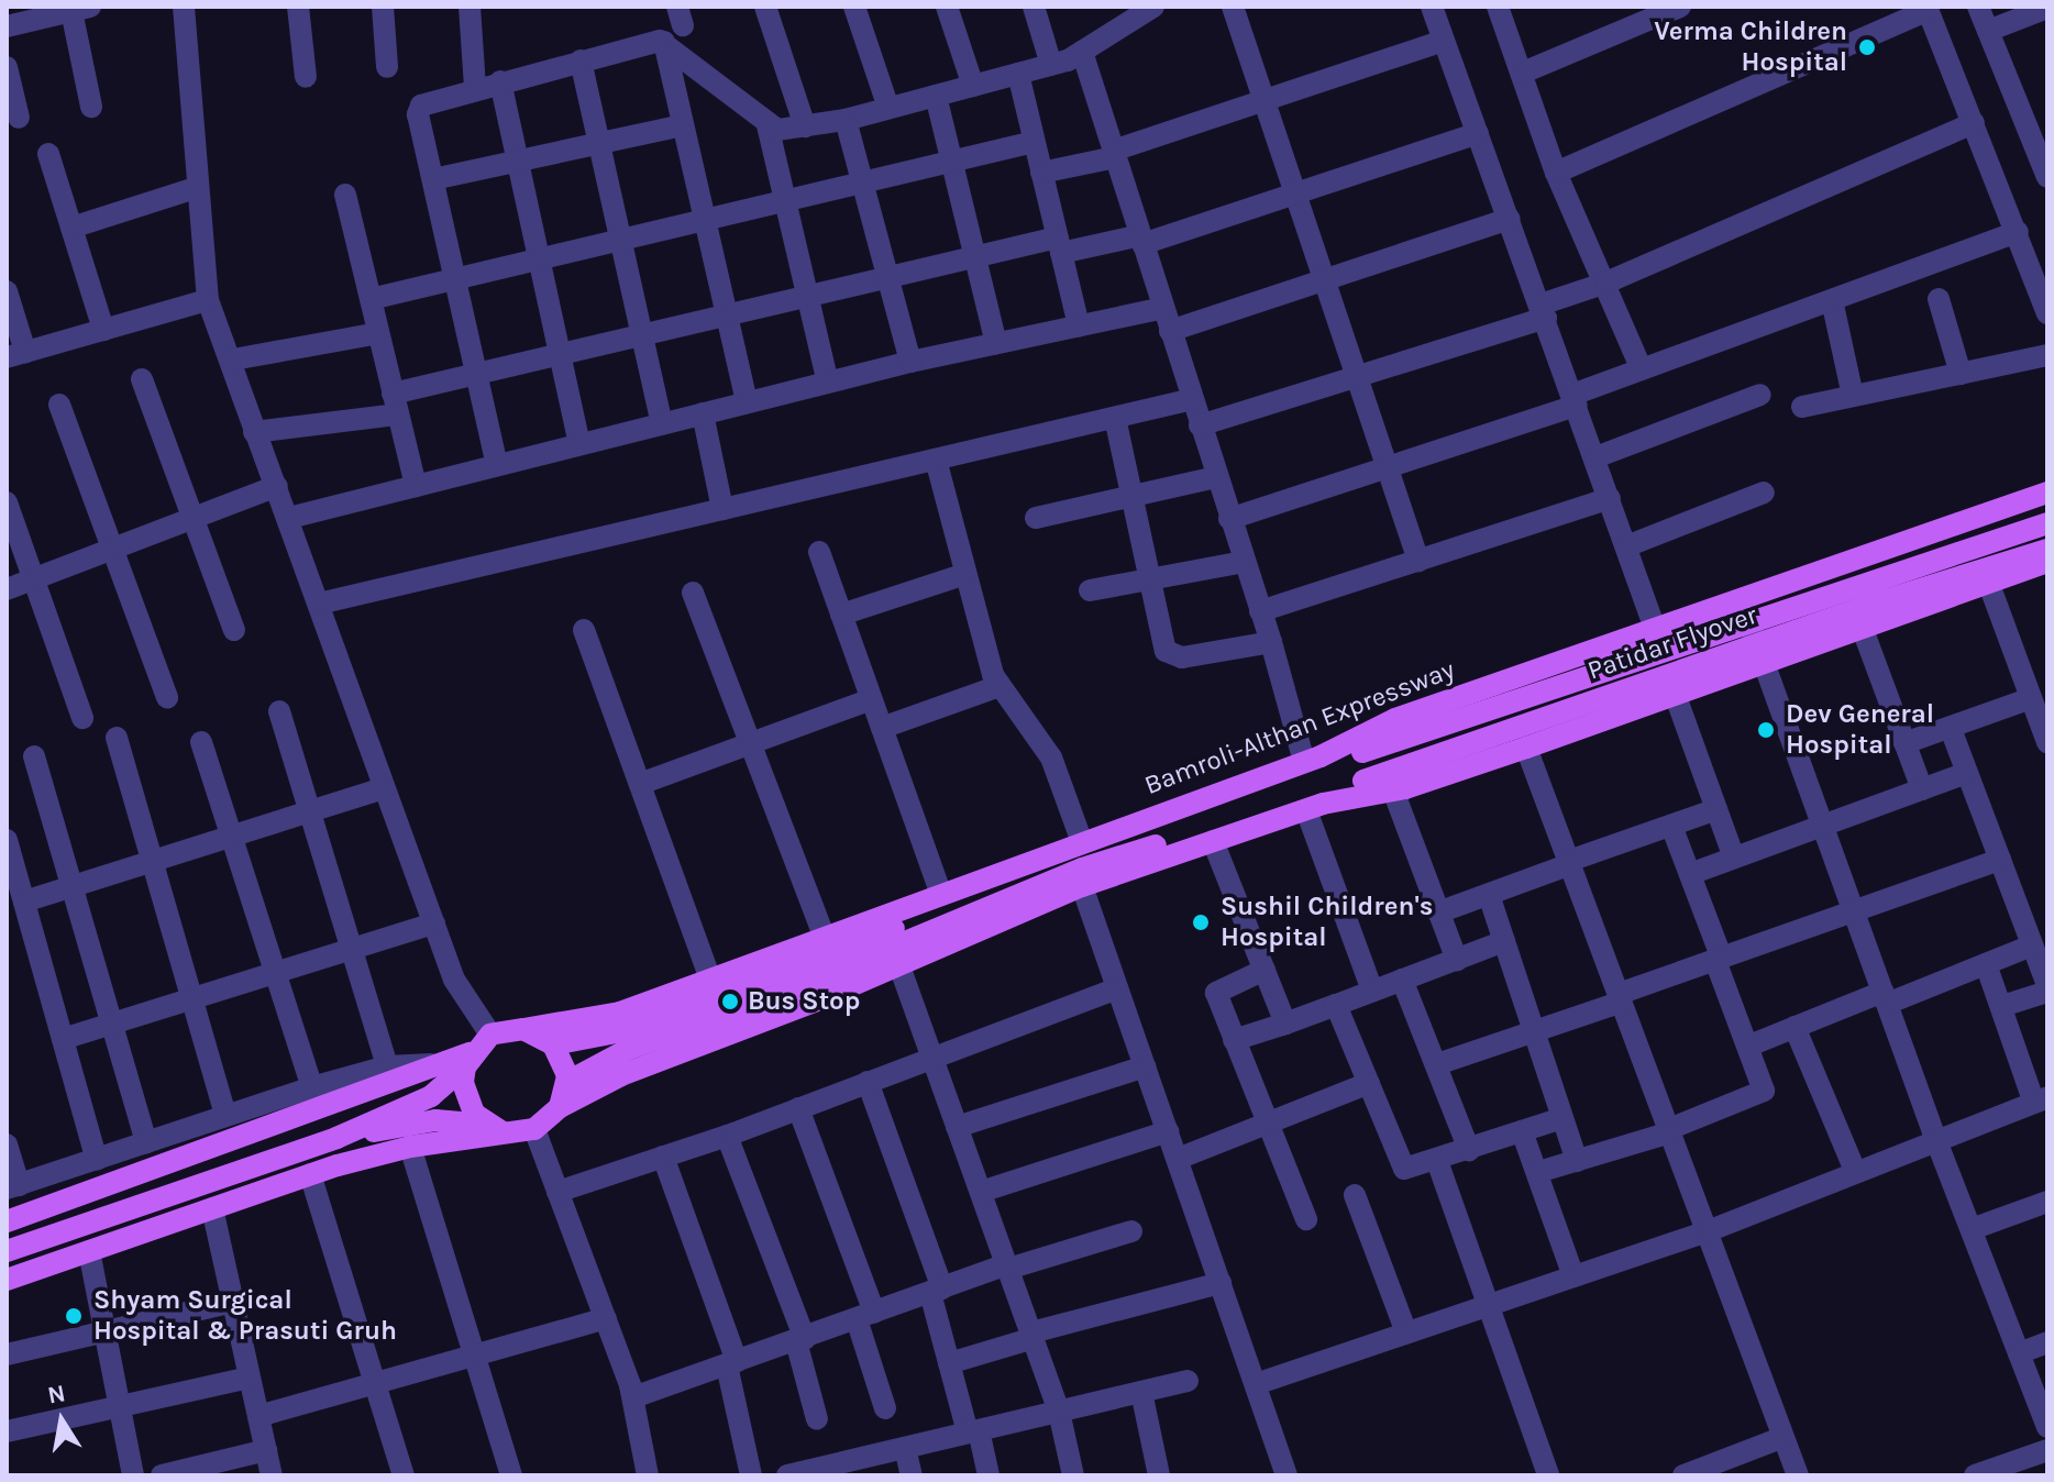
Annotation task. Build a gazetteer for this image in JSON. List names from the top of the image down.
{
  "streets": {
    "main road": ["Patidar Flyover", "Bamroli-Althan Expressway"]
  },
  "crossings": [
    ["Patidar Flyover", "Bamroli-Althan Expressway"]
  ],
  "places": [
    "Verma Children Hospital",
    "Dev General Hospital",
    "Sushil Children's Hospital",
    "Bus Stop",
    "Shyam Surgical Hospital & Prasuti Gruh"
  ],
  "north": "top"
}
